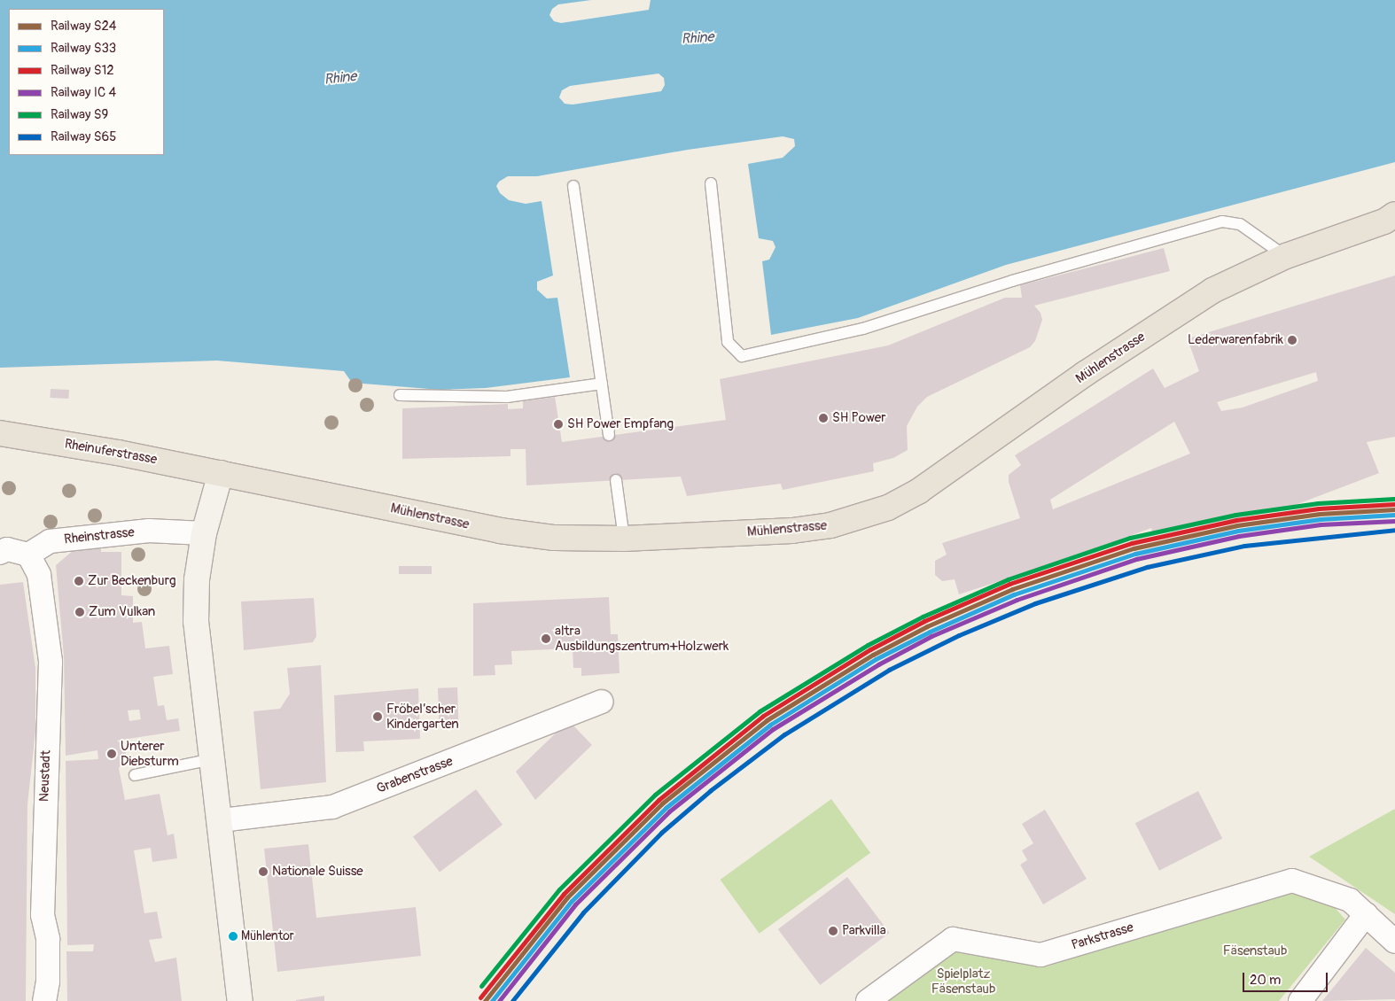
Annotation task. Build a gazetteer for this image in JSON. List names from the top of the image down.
{
  "streets": {
    "main road": ["Mühlenstrasse", "Rheinuferstrasse"],
    "street": [
      "Rheinstrasse",
      "Grabenstrasse",
      "Neustadt",
      "Parkstrasse"
    ]
  },
  "crossings": [
    ["Mühlenstrasse", "Rheinuferstrasse"],
    ["Rheinstrasse", "Neustadt"]
  ],
  "water": ["Rhine"],
  "parks": ["Fäsenstaub", "Spielplatz Fäsenstaub"],
  "places": [
    "Lederwarenfabrik",
    "SH Power",
    "SH Power Empfang",
    "Zur Beckenburg",
    "Zum Vulkan",
    "altra Ausbildungszentrum+Holzwerk",
    "Fröbel’scher Kindergarten",
    "Unterer Diebsturm",
    "Nationale Suisse",
    "Parkvilla",
    "Mühlentor"
  ],
  "lines": [
    "rail line S9",
    "rail line S12",
    "rail line S24",
    "rail line S33",
    "rail line S65"
  ],
  "legend": [
    "Railway S24",
    "Railway S33",
    "Railway S12",
    "Railway IC 4",
    "Railway S9",
    "Railway S65"
  ],
  "scale_bar": "20 m"
}
